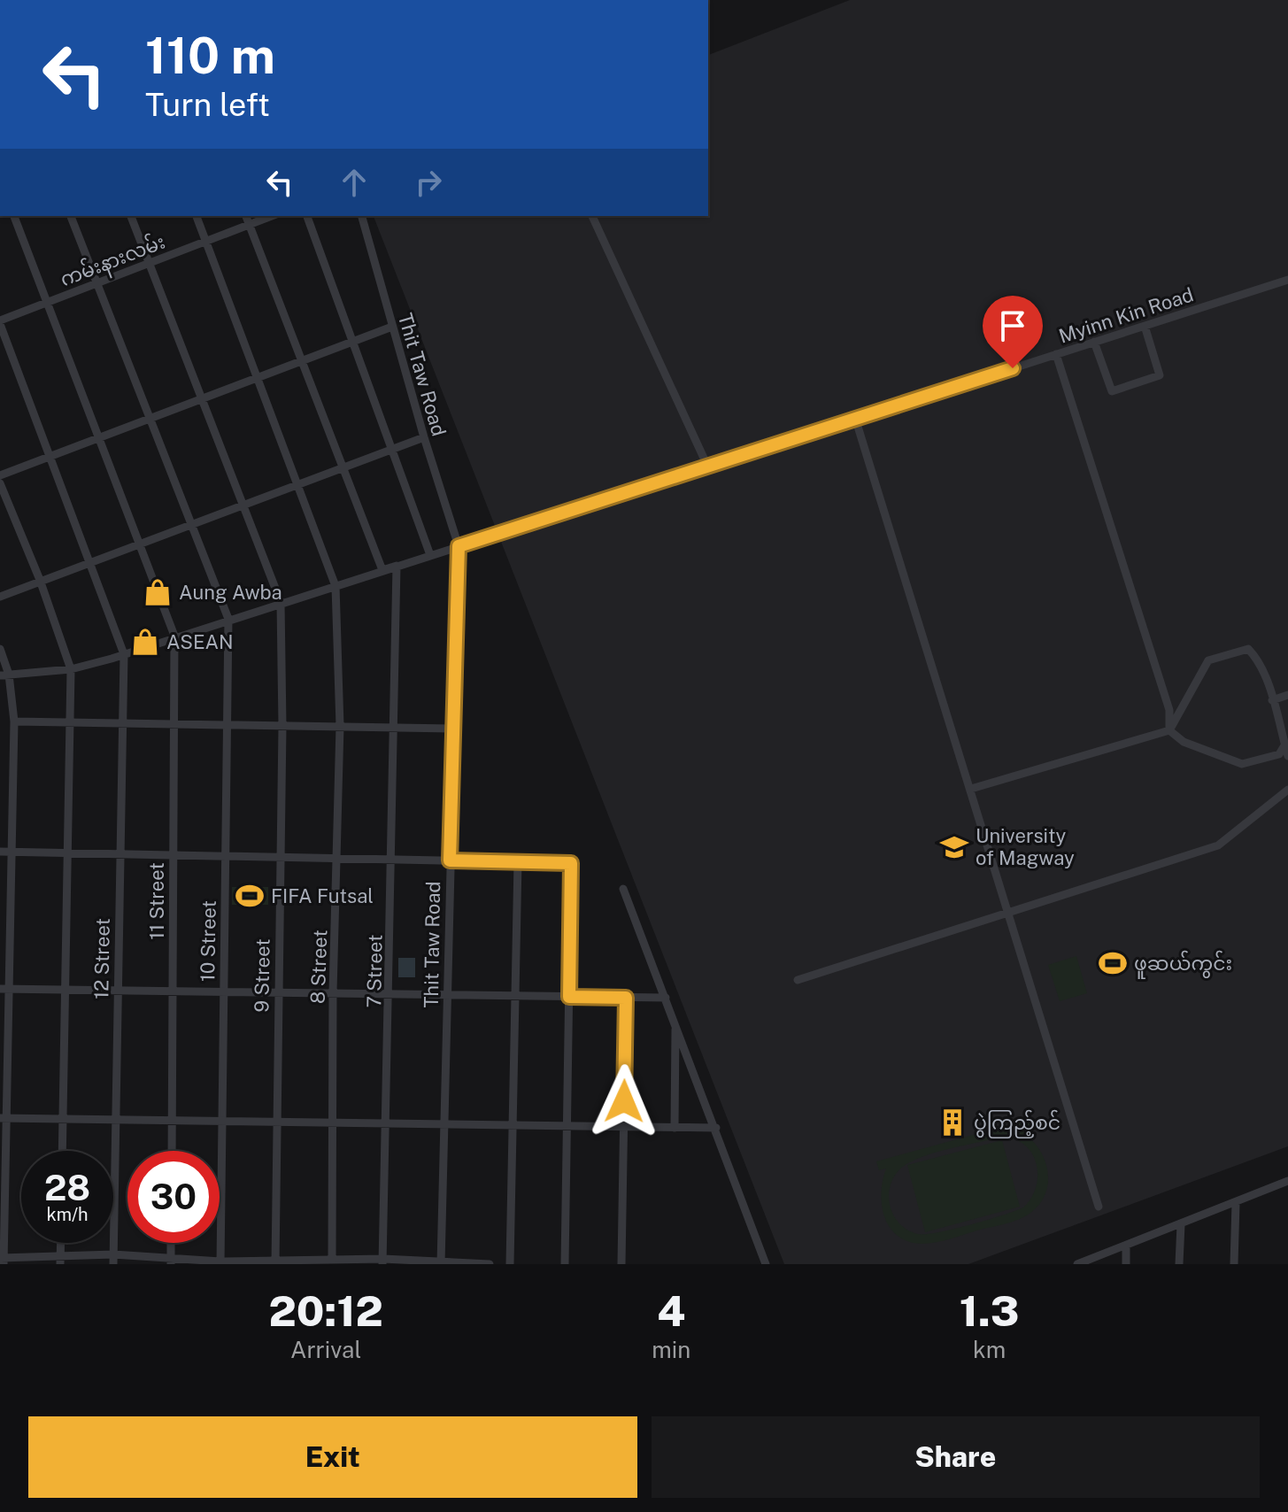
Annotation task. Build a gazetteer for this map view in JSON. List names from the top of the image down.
{
  "streets": {
    "street": [
      "ကမ်းနားလမ်း",
      "Myinn Kin Road",
      "Thit Taw Road",
      "11 Street",
      "10 Street",
      "12 Street",
      "8 Street",
      "7 Street",
      "9 Street"
    ]
  },
  "crossings": [
    ["ကမ်းနားလမ်း", "8 Street"],
    ["Myinn Kin Road", "Thit Taw Road"],
    ["Myinn Kin Road", "11 Street"],
    ["Myinn Kin Road", "10 Street"],
    ["Myinn Kin Road", "12 Street"],
    ["Myinn Kin Road", "8 Street"],
    ["Myinn Kin Road", "7 Street"],
    ["Myinn Kin Road", "9 Street"]
  ],
  "places": {
    "shop": ["Aung Awba", "ASEAN"],
    "school or university": ["University of Magway"],
    "sports": ["FIFA Futsal", "ဖူဆယ်ကွင်း"],
    "building": ["ပွဲကြည့်စင်"]
  },
  "page": {
    "turn": ["110 m", "Turn left"],
    "speed": "28 km/h",
    "limit": "30",
    "eta": [
      "20:12",
      "Arrival",
      "4",
      "min",
      "1.3",
      "km"
    ],
    "buttons": ["Exit", "Share"]
  }
}
